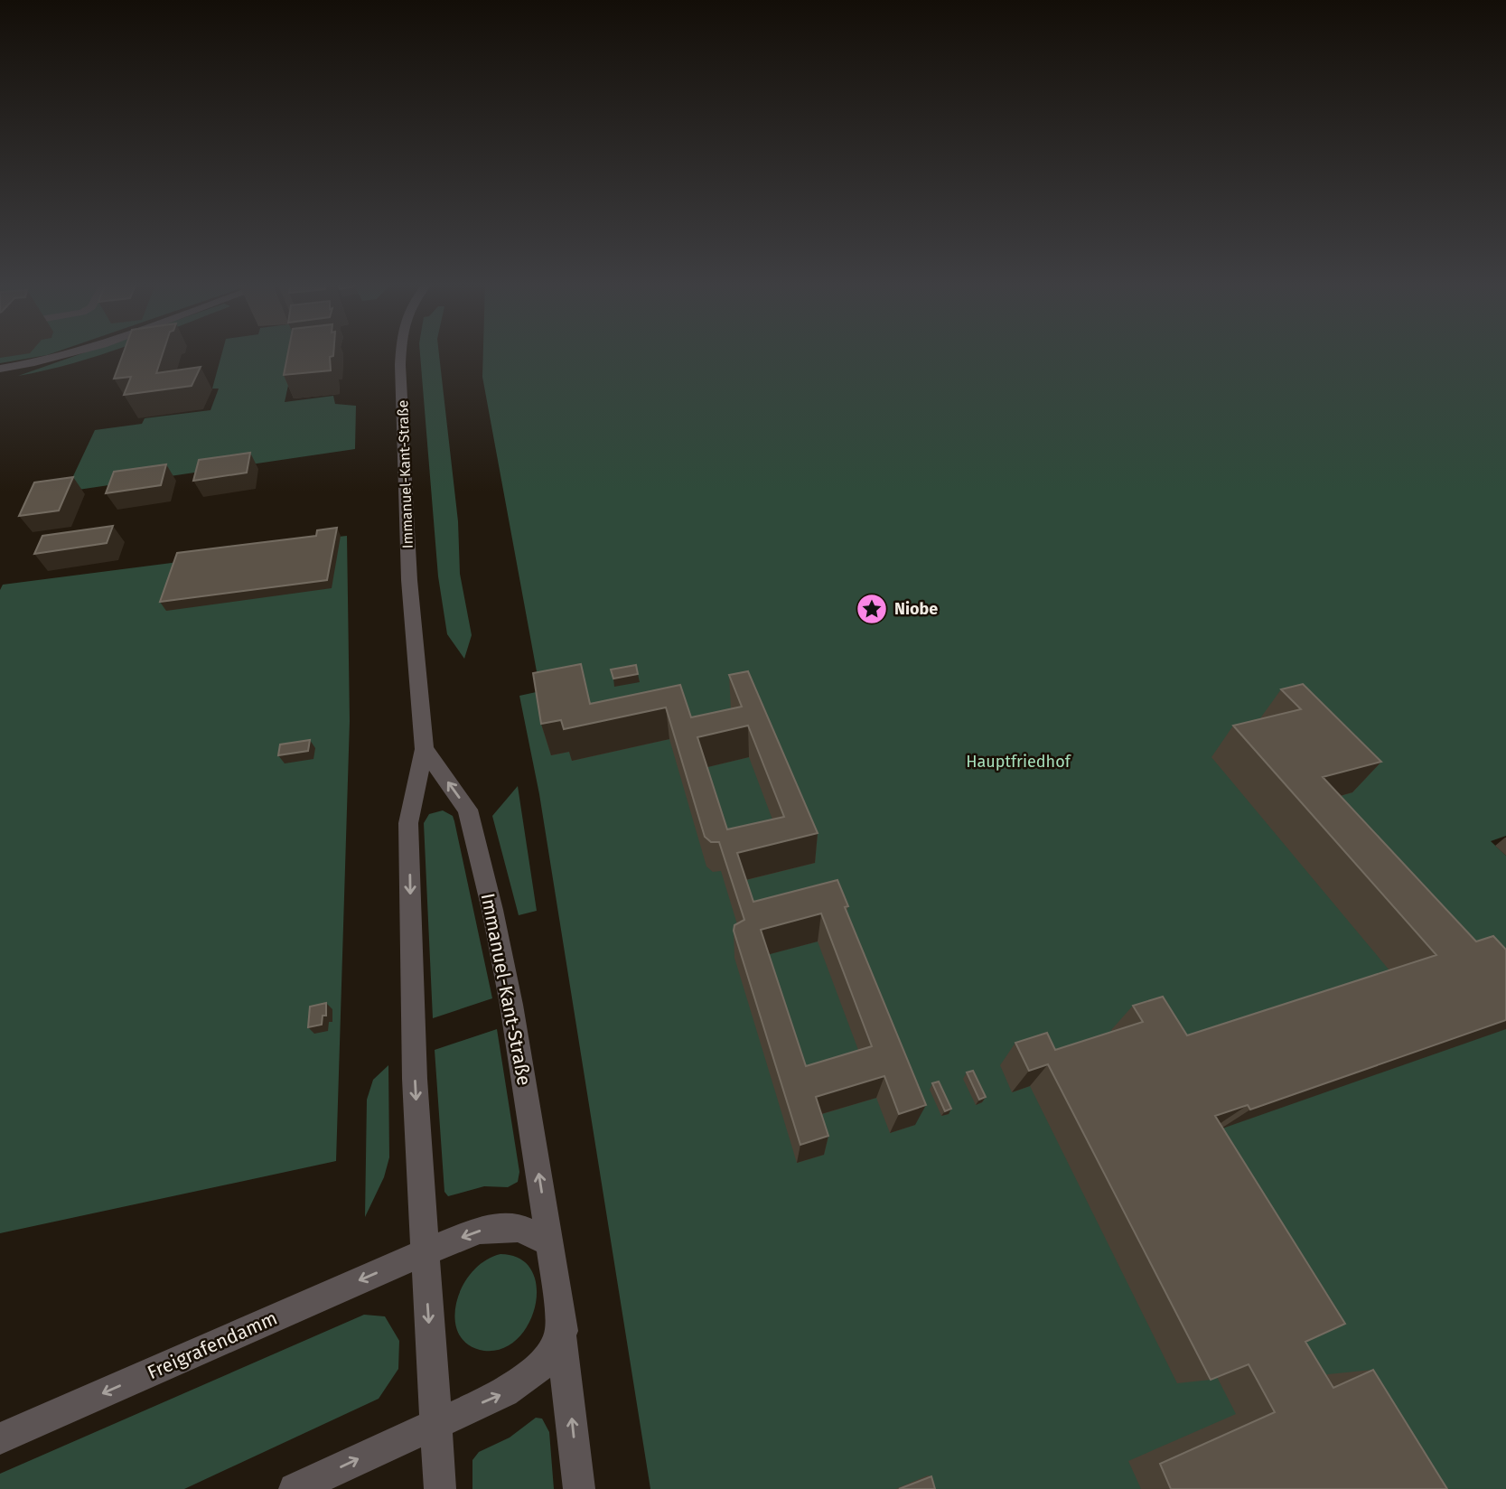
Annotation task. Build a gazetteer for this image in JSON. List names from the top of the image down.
{
  "streets": {
    "street": ["Immanuel-Kant-Straße", "Freigrafendamm"]
  },
  "crossings": [
    ["Immanuel-Kant-Straße", "Freigrafendamm"]
  ],
  "parks": ["Hauptfriedhof"],
  "places": {
    "place": ["Niobe"]
  }
}
